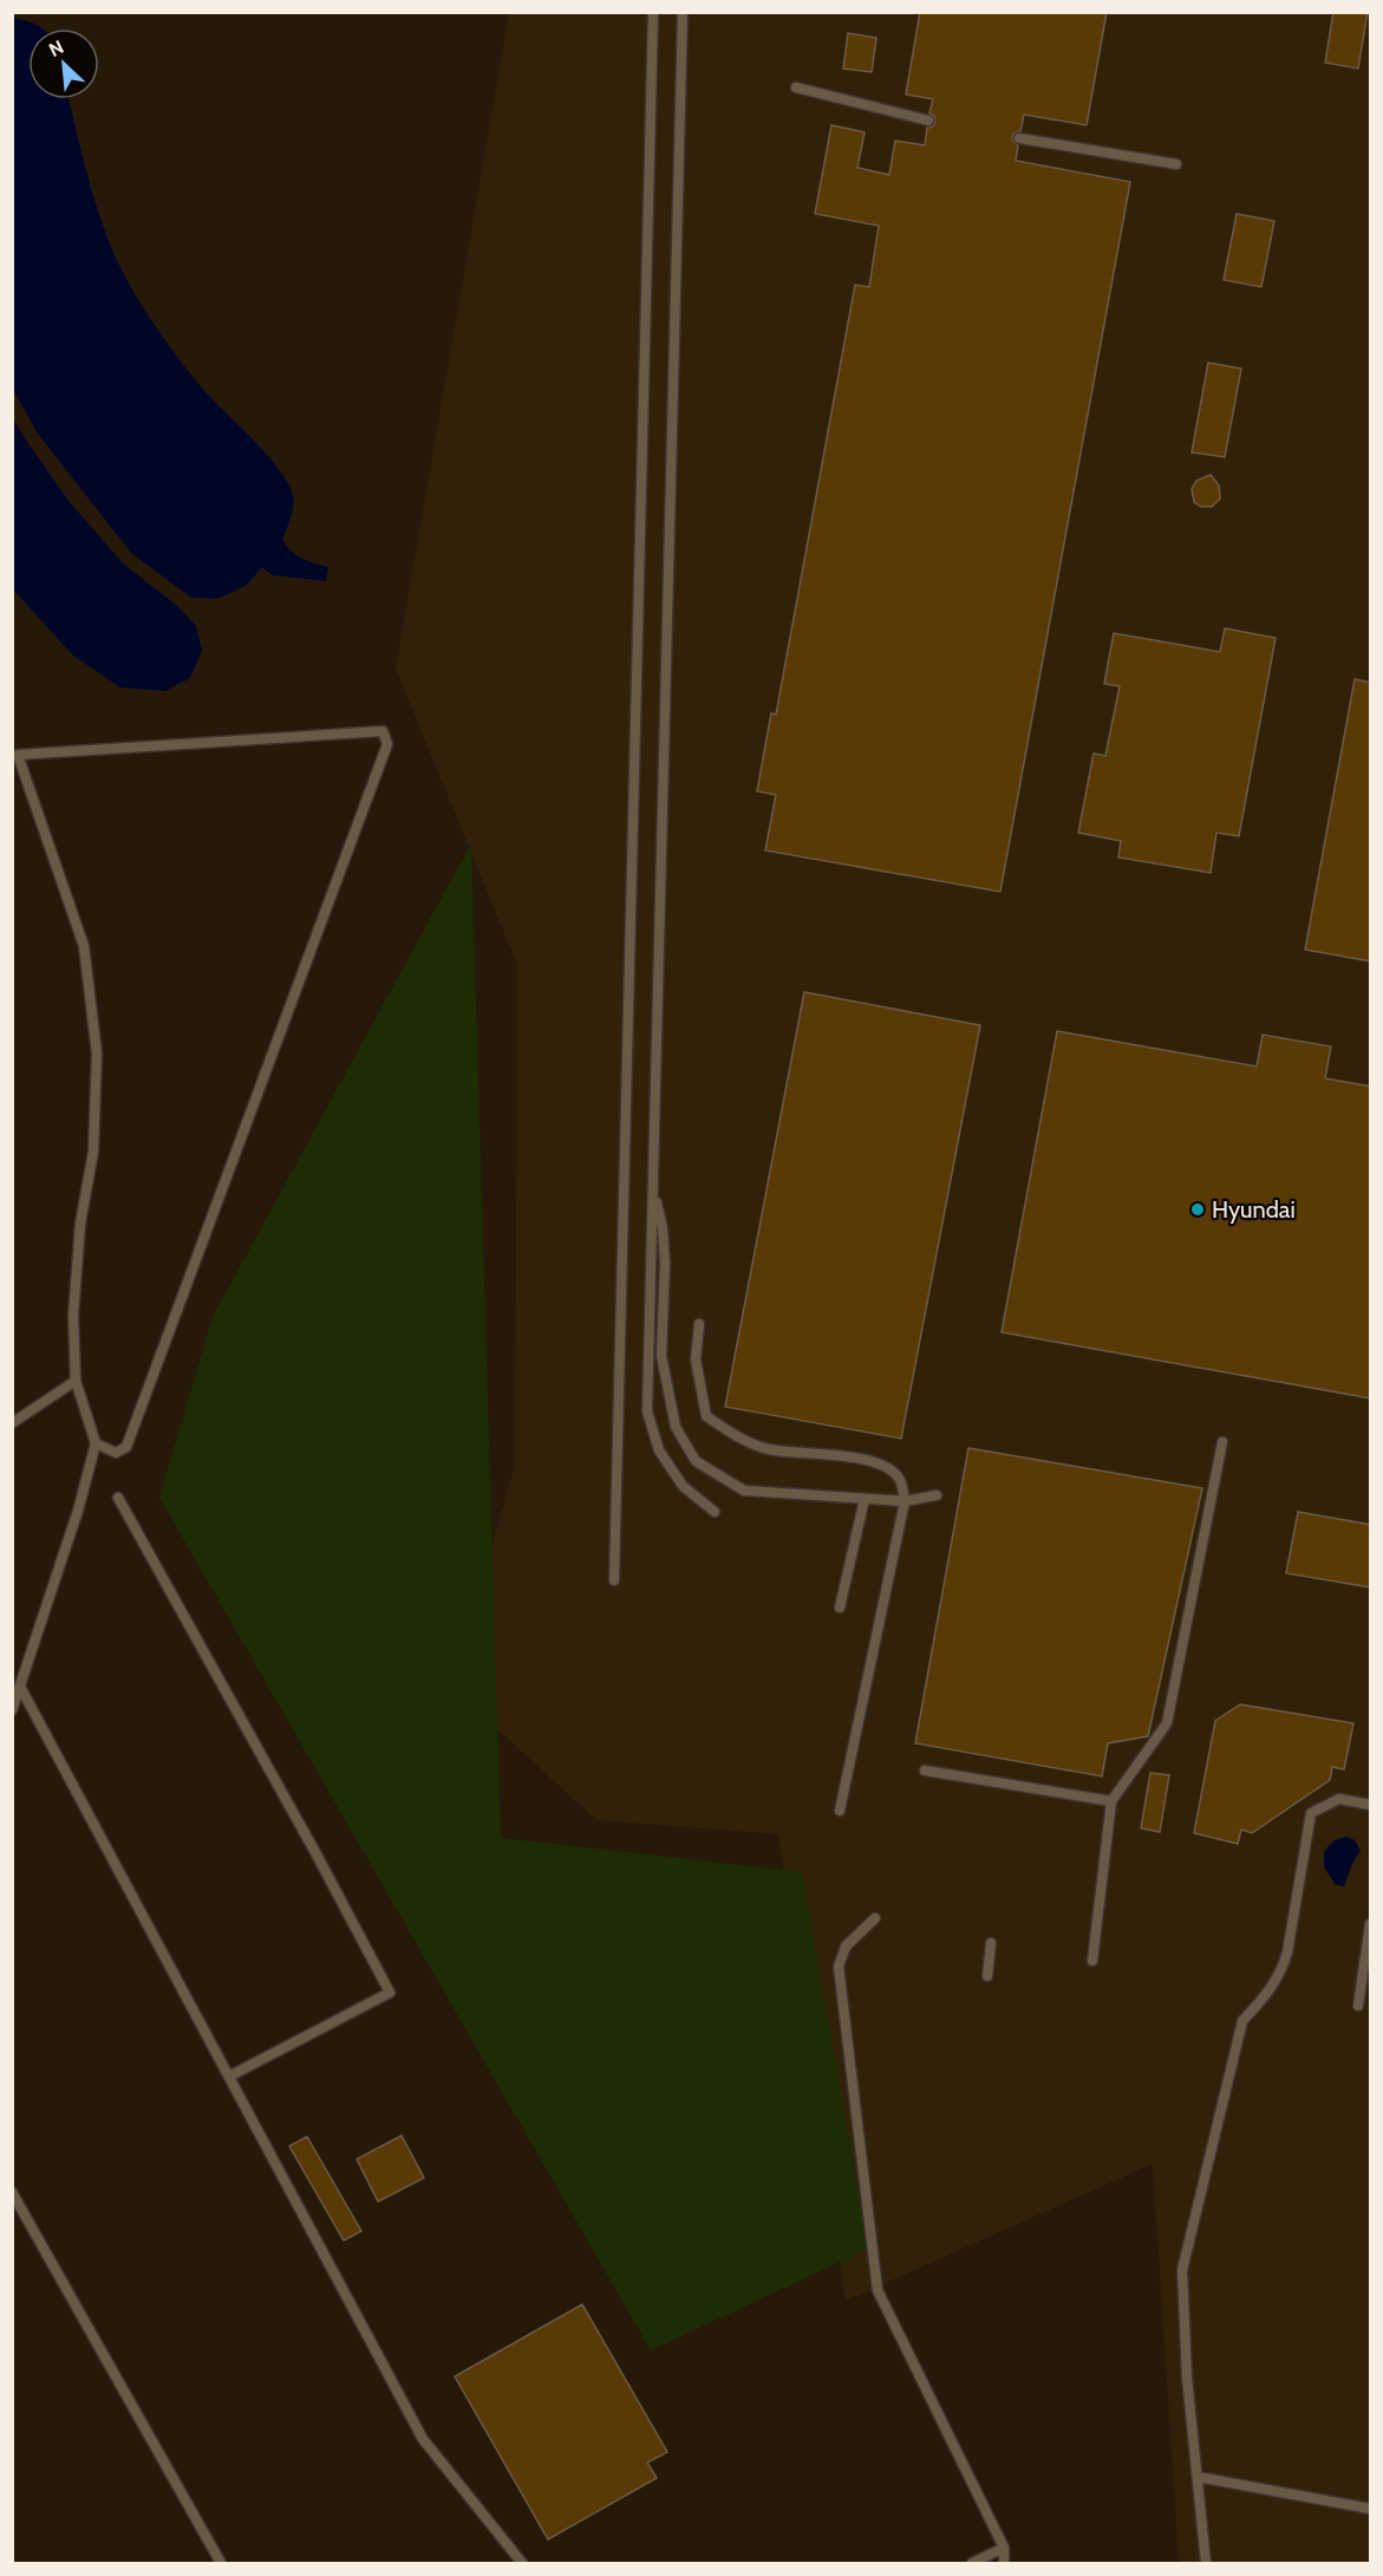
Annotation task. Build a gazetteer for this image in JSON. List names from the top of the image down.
{
  "places": ["Hyundai"],
  "north": "top left"
}
